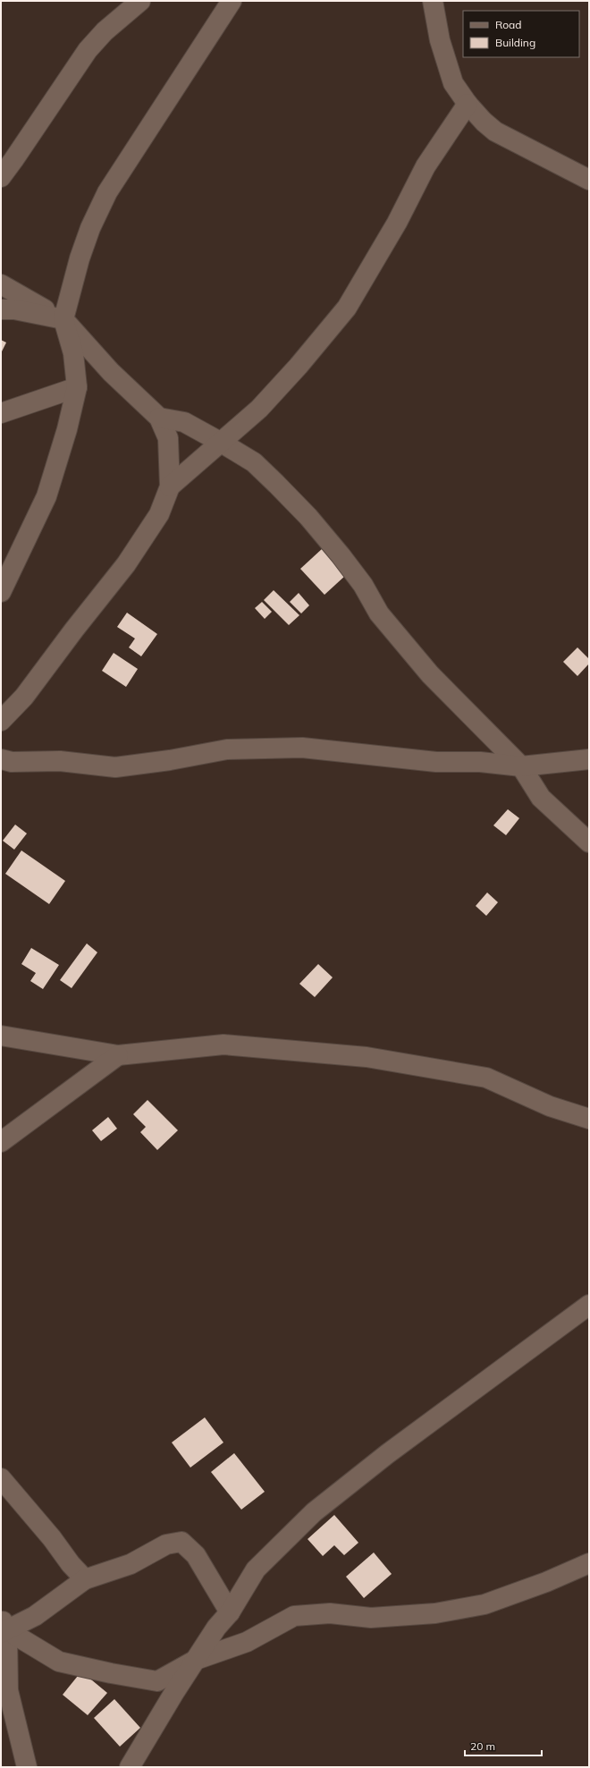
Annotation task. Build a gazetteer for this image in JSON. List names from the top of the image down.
{
  "legend": ["Road", "Building"],
  "scale_bar": "20 m"
}
